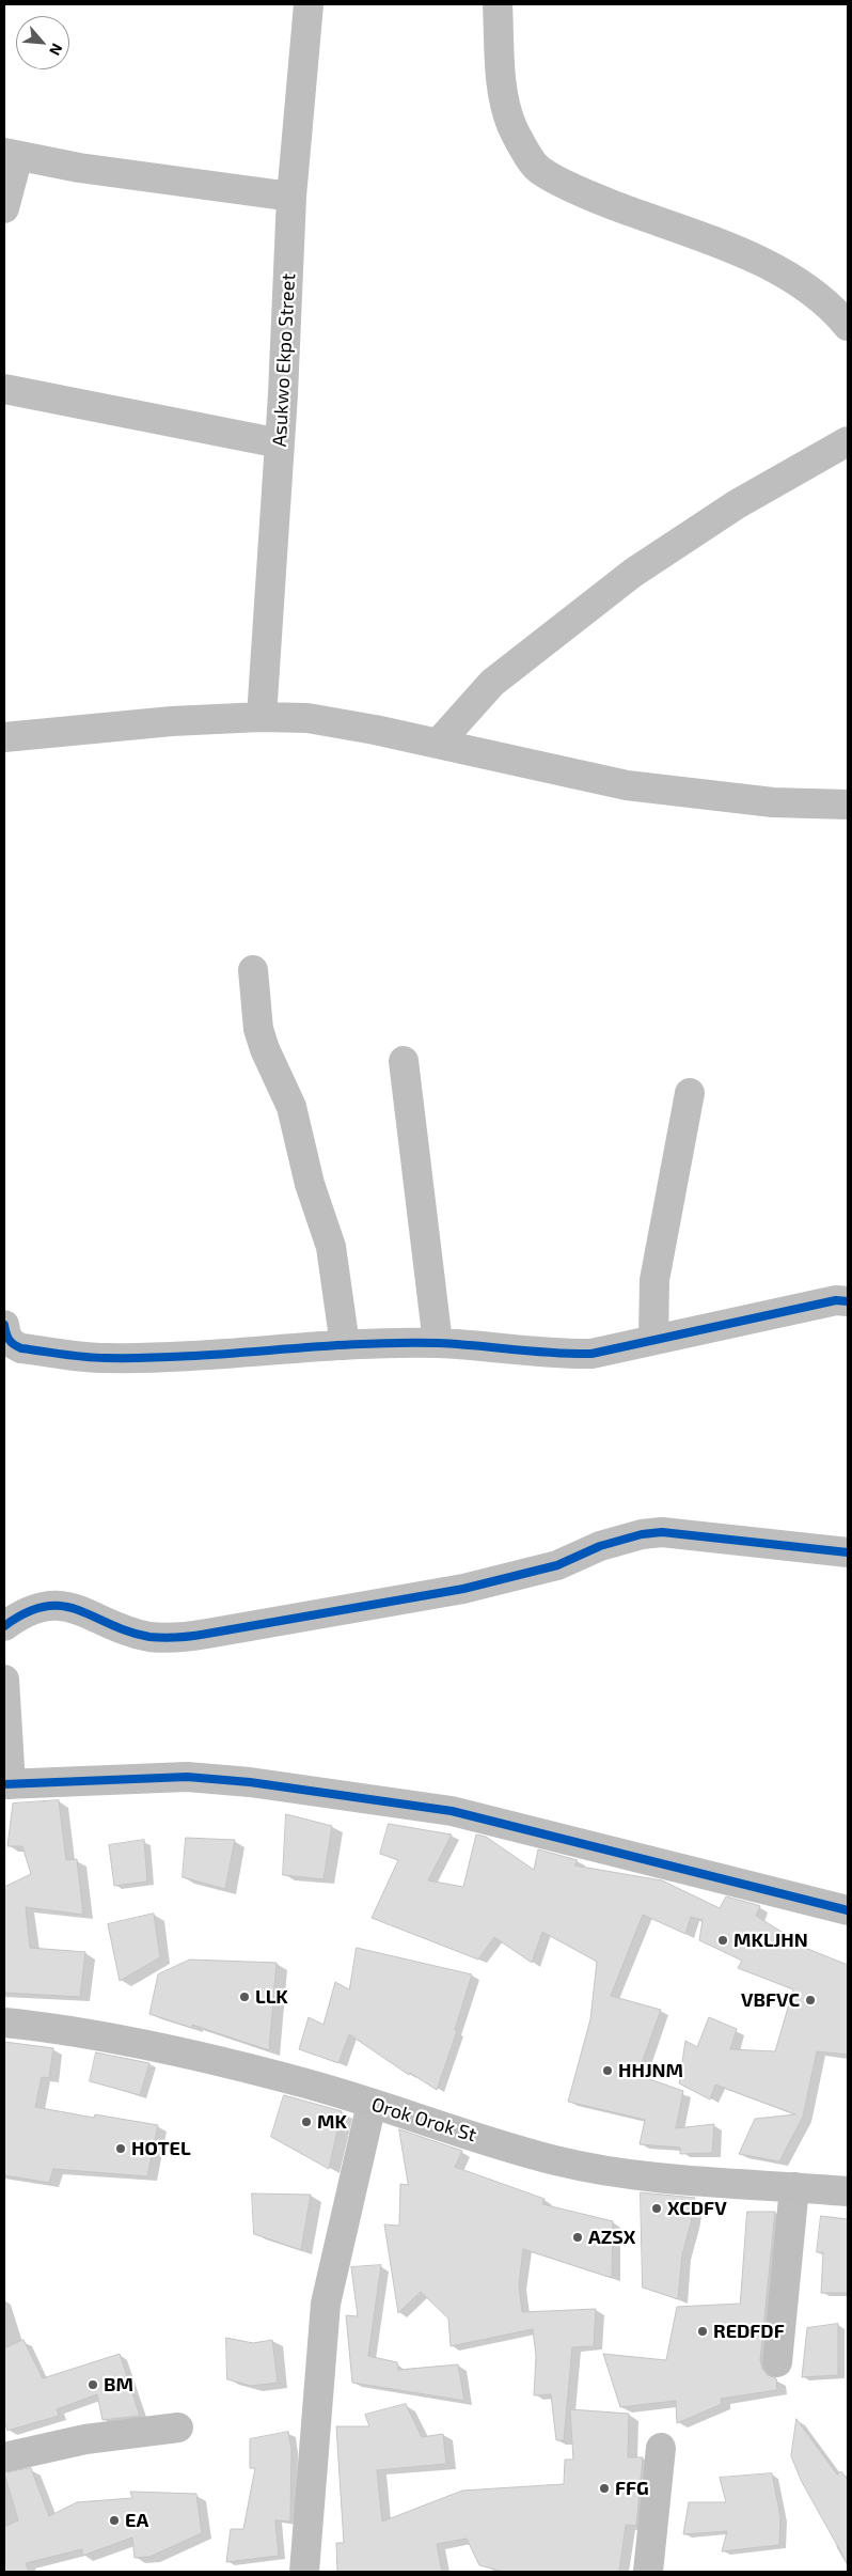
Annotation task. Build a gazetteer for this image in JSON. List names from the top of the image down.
{
  "streets": {
    "main road": ["Orok Orok St"],
    "street": ["Asukwo Ekpo Street"]
  },
  "places": [
    "MKLJHN",
    "LLK",
    "VBFVC",
    "HHJNM",
    "MK",
    "HOTEL",
    "XCDFV",
    "AZSX",
    "REDFDF",
    "BM",
    "FFG",
    "EA"
  ],
  "north": "bottom right"
}
